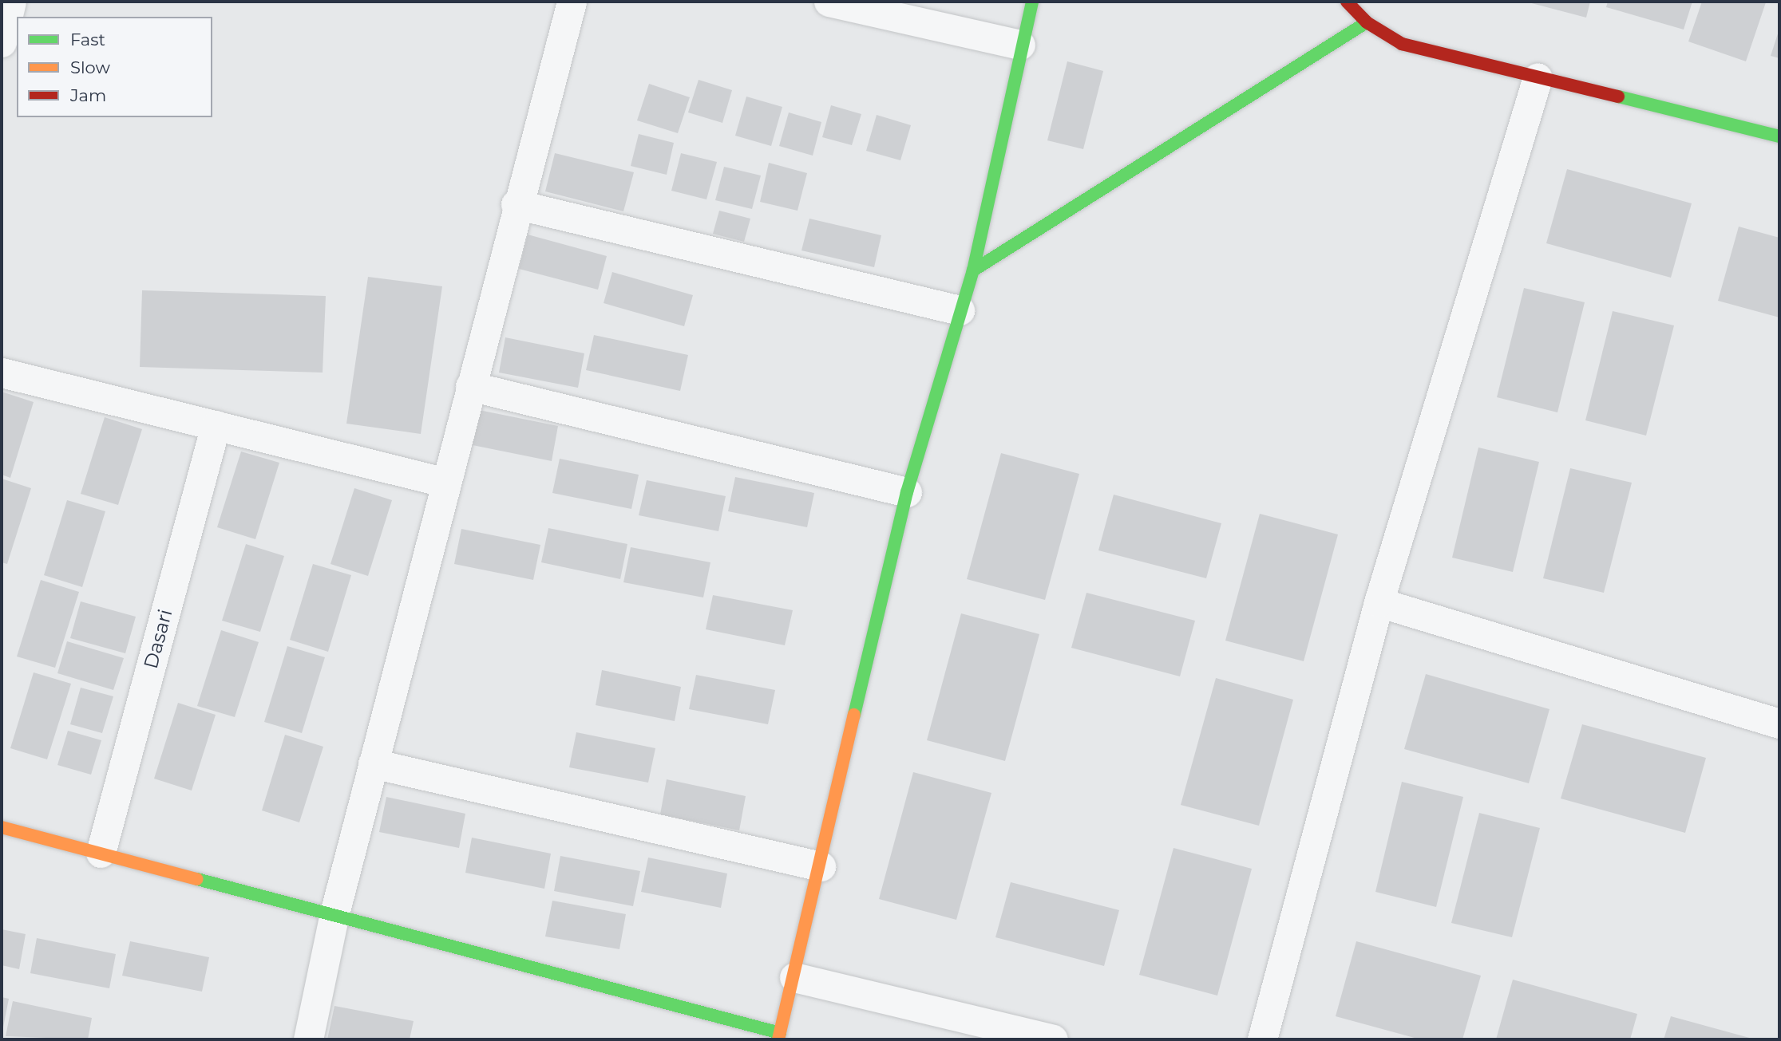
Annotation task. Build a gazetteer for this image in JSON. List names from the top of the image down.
{
  "streets": {
    "street": ["Dasari"]
  },
  "legend": ["Fast", "Slow", "Jam"]
}
